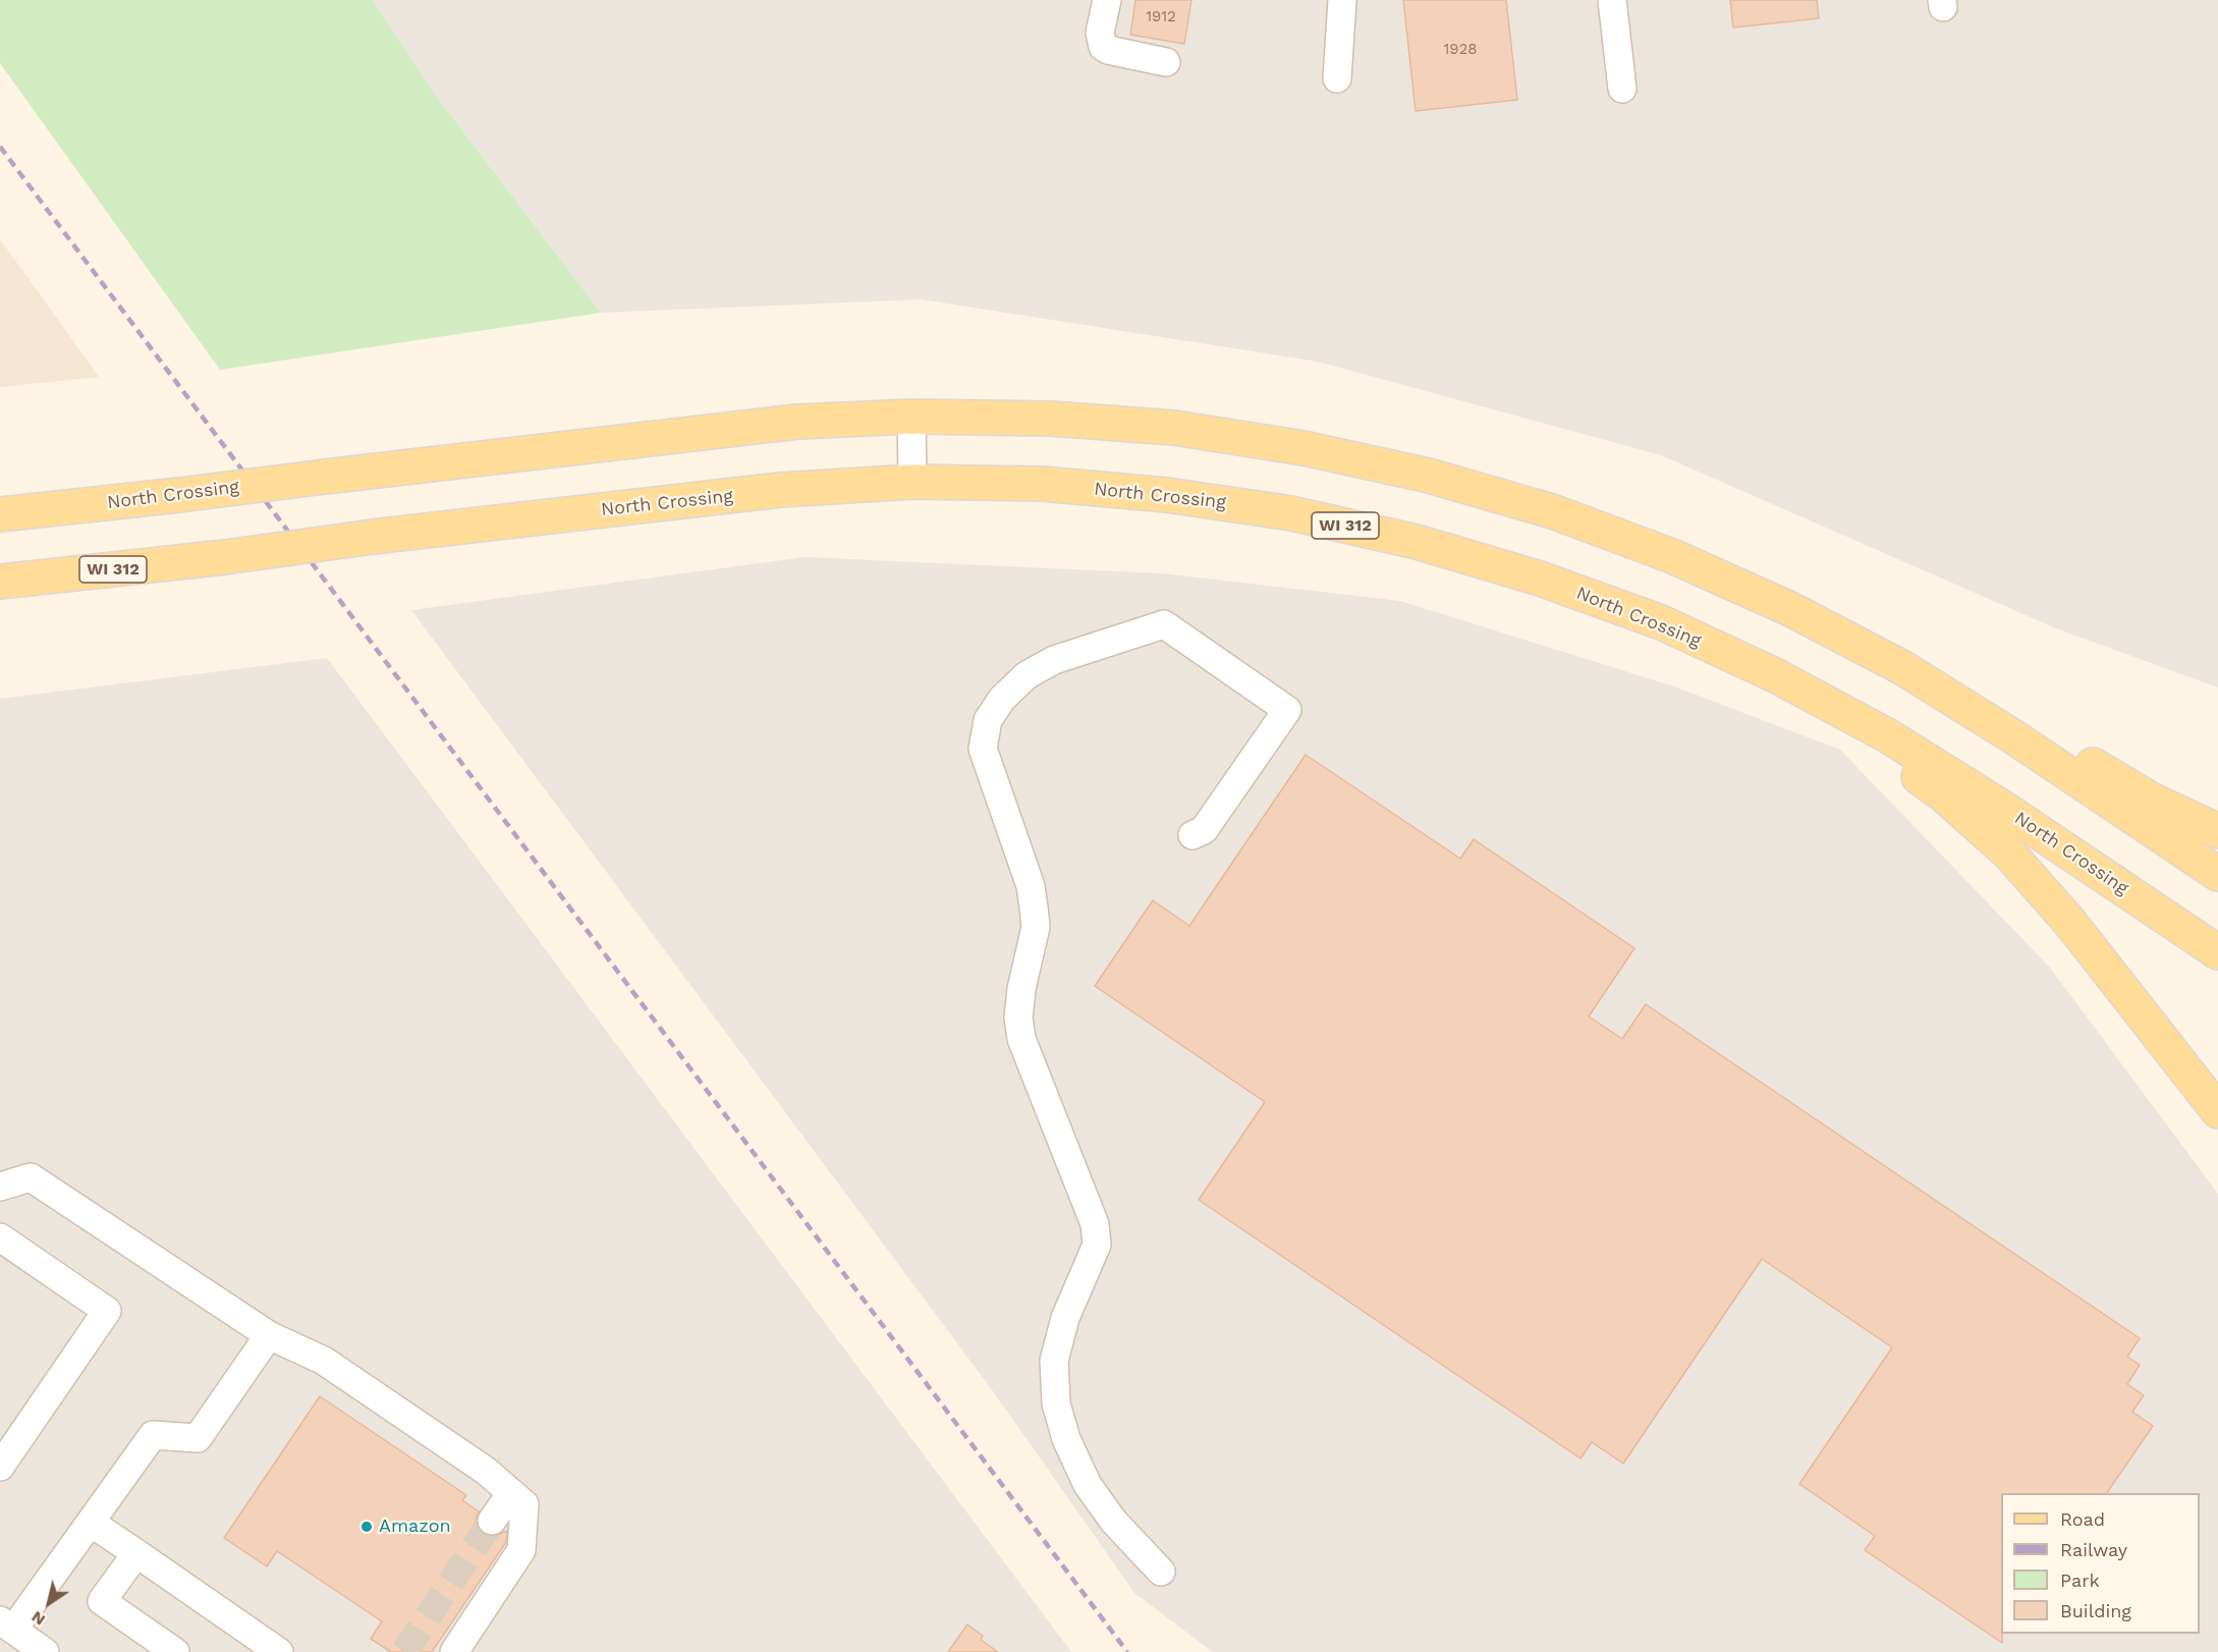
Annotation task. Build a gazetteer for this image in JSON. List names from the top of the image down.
{
  "streets": {
    "main road": ["North Crossing", "WI 312"]
  },
  "places": ["Amazon"],
  "house_numbers": ["1912", "1928"],
  "legend": [
    "Road",
    "Railway",
    "Park",
    "Building"
  ],
  "north": "bottom left"
}
